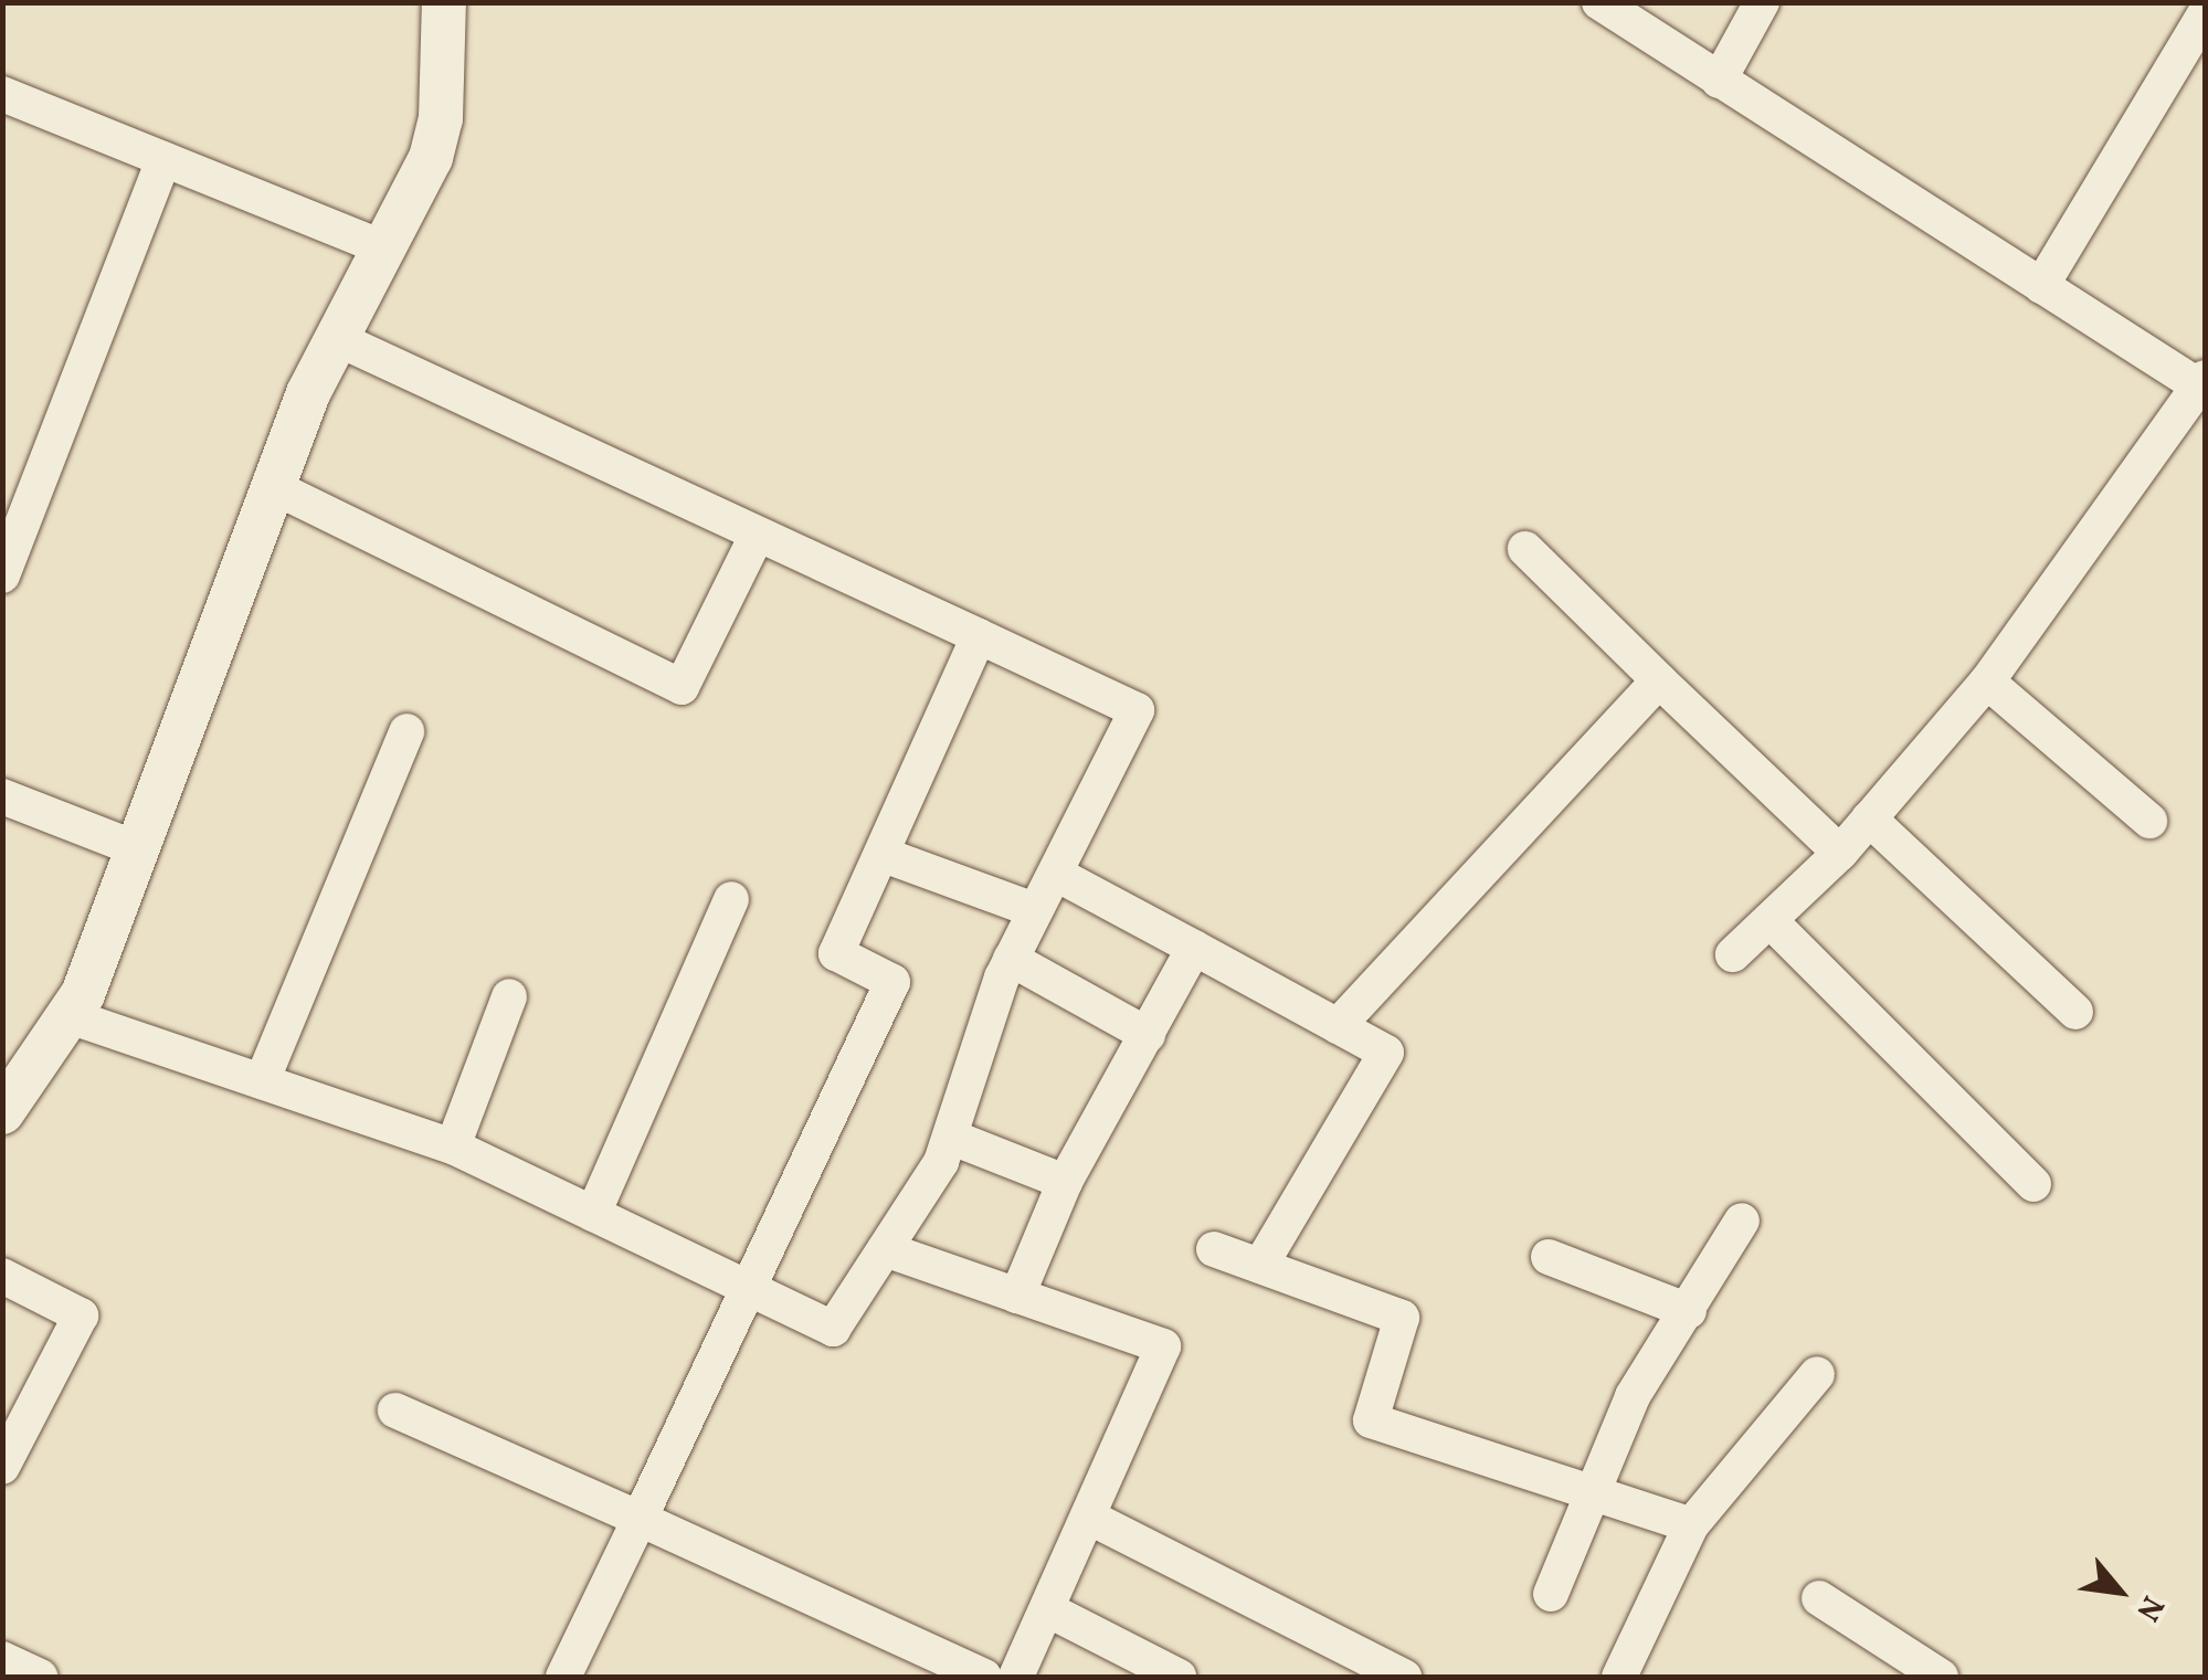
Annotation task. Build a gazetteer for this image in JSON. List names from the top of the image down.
{
  "north": "bottom right"
}
